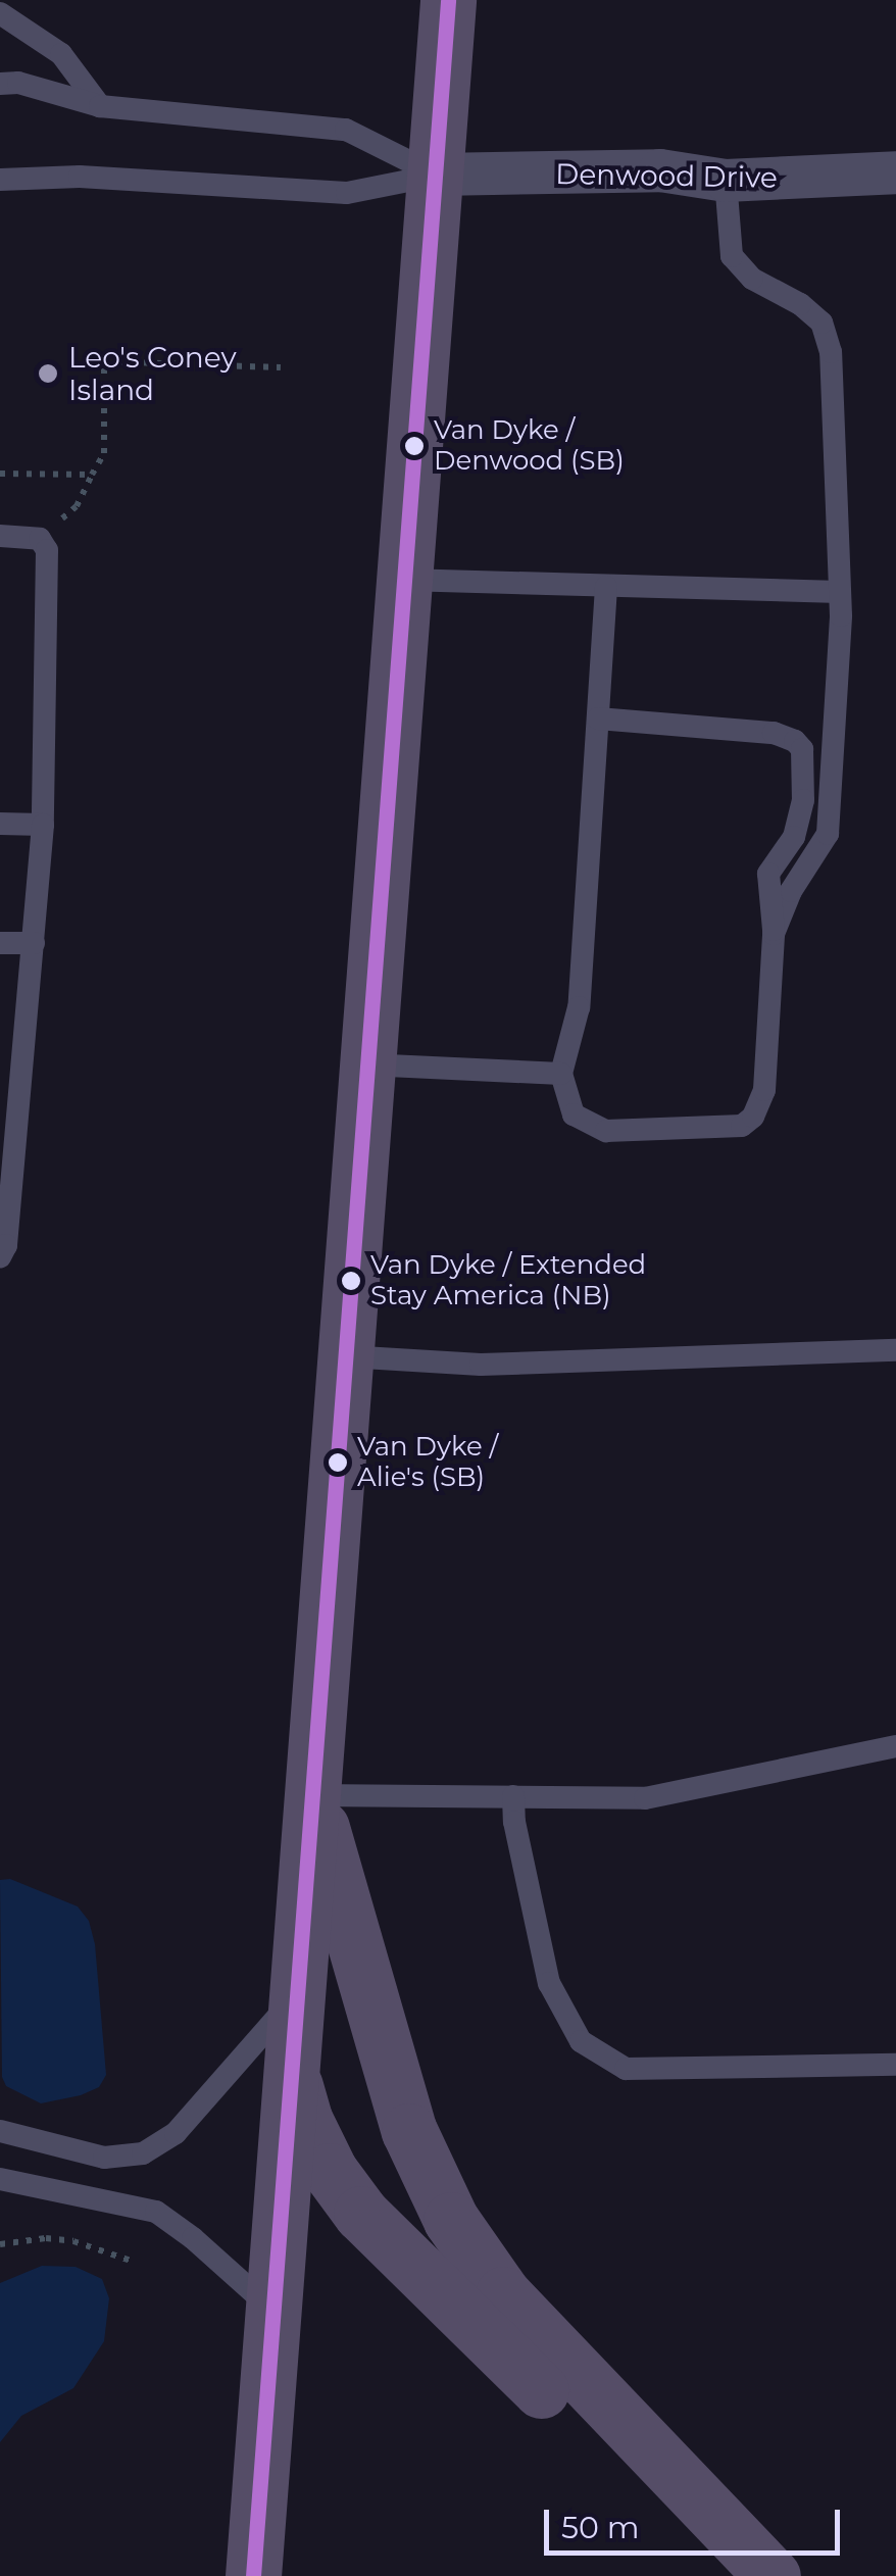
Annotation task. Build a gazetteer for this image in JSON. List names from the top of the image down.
{
  "streets": {
    "street": ["Denwood Drive"]
  },
  "places": [
    "Leo's Coney Island",
    "Van Dyke / Denwood (SB)",
    "Van Dyke / Extended Stay America (NB)",
    "Van Dyke / Alie's (SB)"
  ],
  "scale_bar": "50 m"
}
